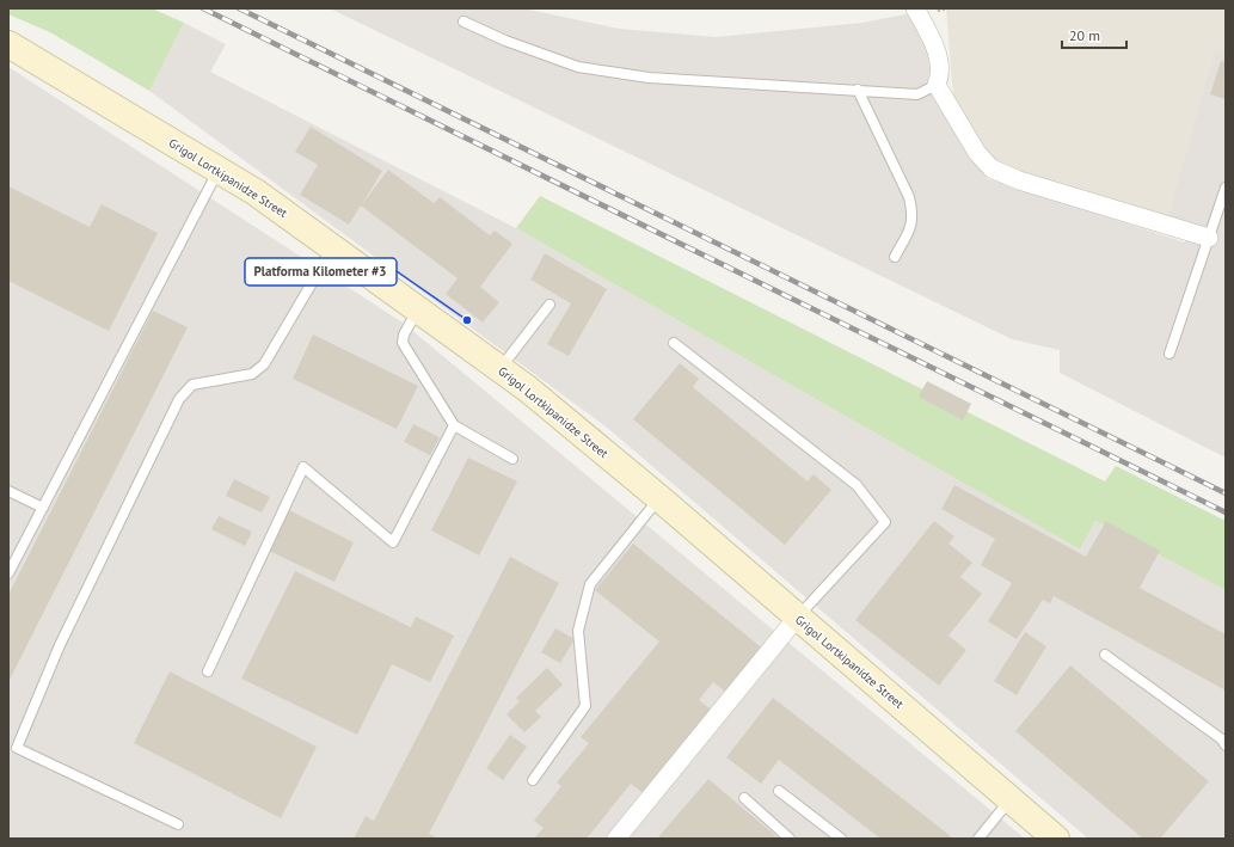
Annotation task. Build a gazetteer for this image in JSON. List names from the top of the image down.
{
  "streets": {
    "street": ["Grigol Lortkipanidze Street"]
  },
  "places": ["Platforma Kilometer #3"],
  "scale_bar": "20 m"
}
